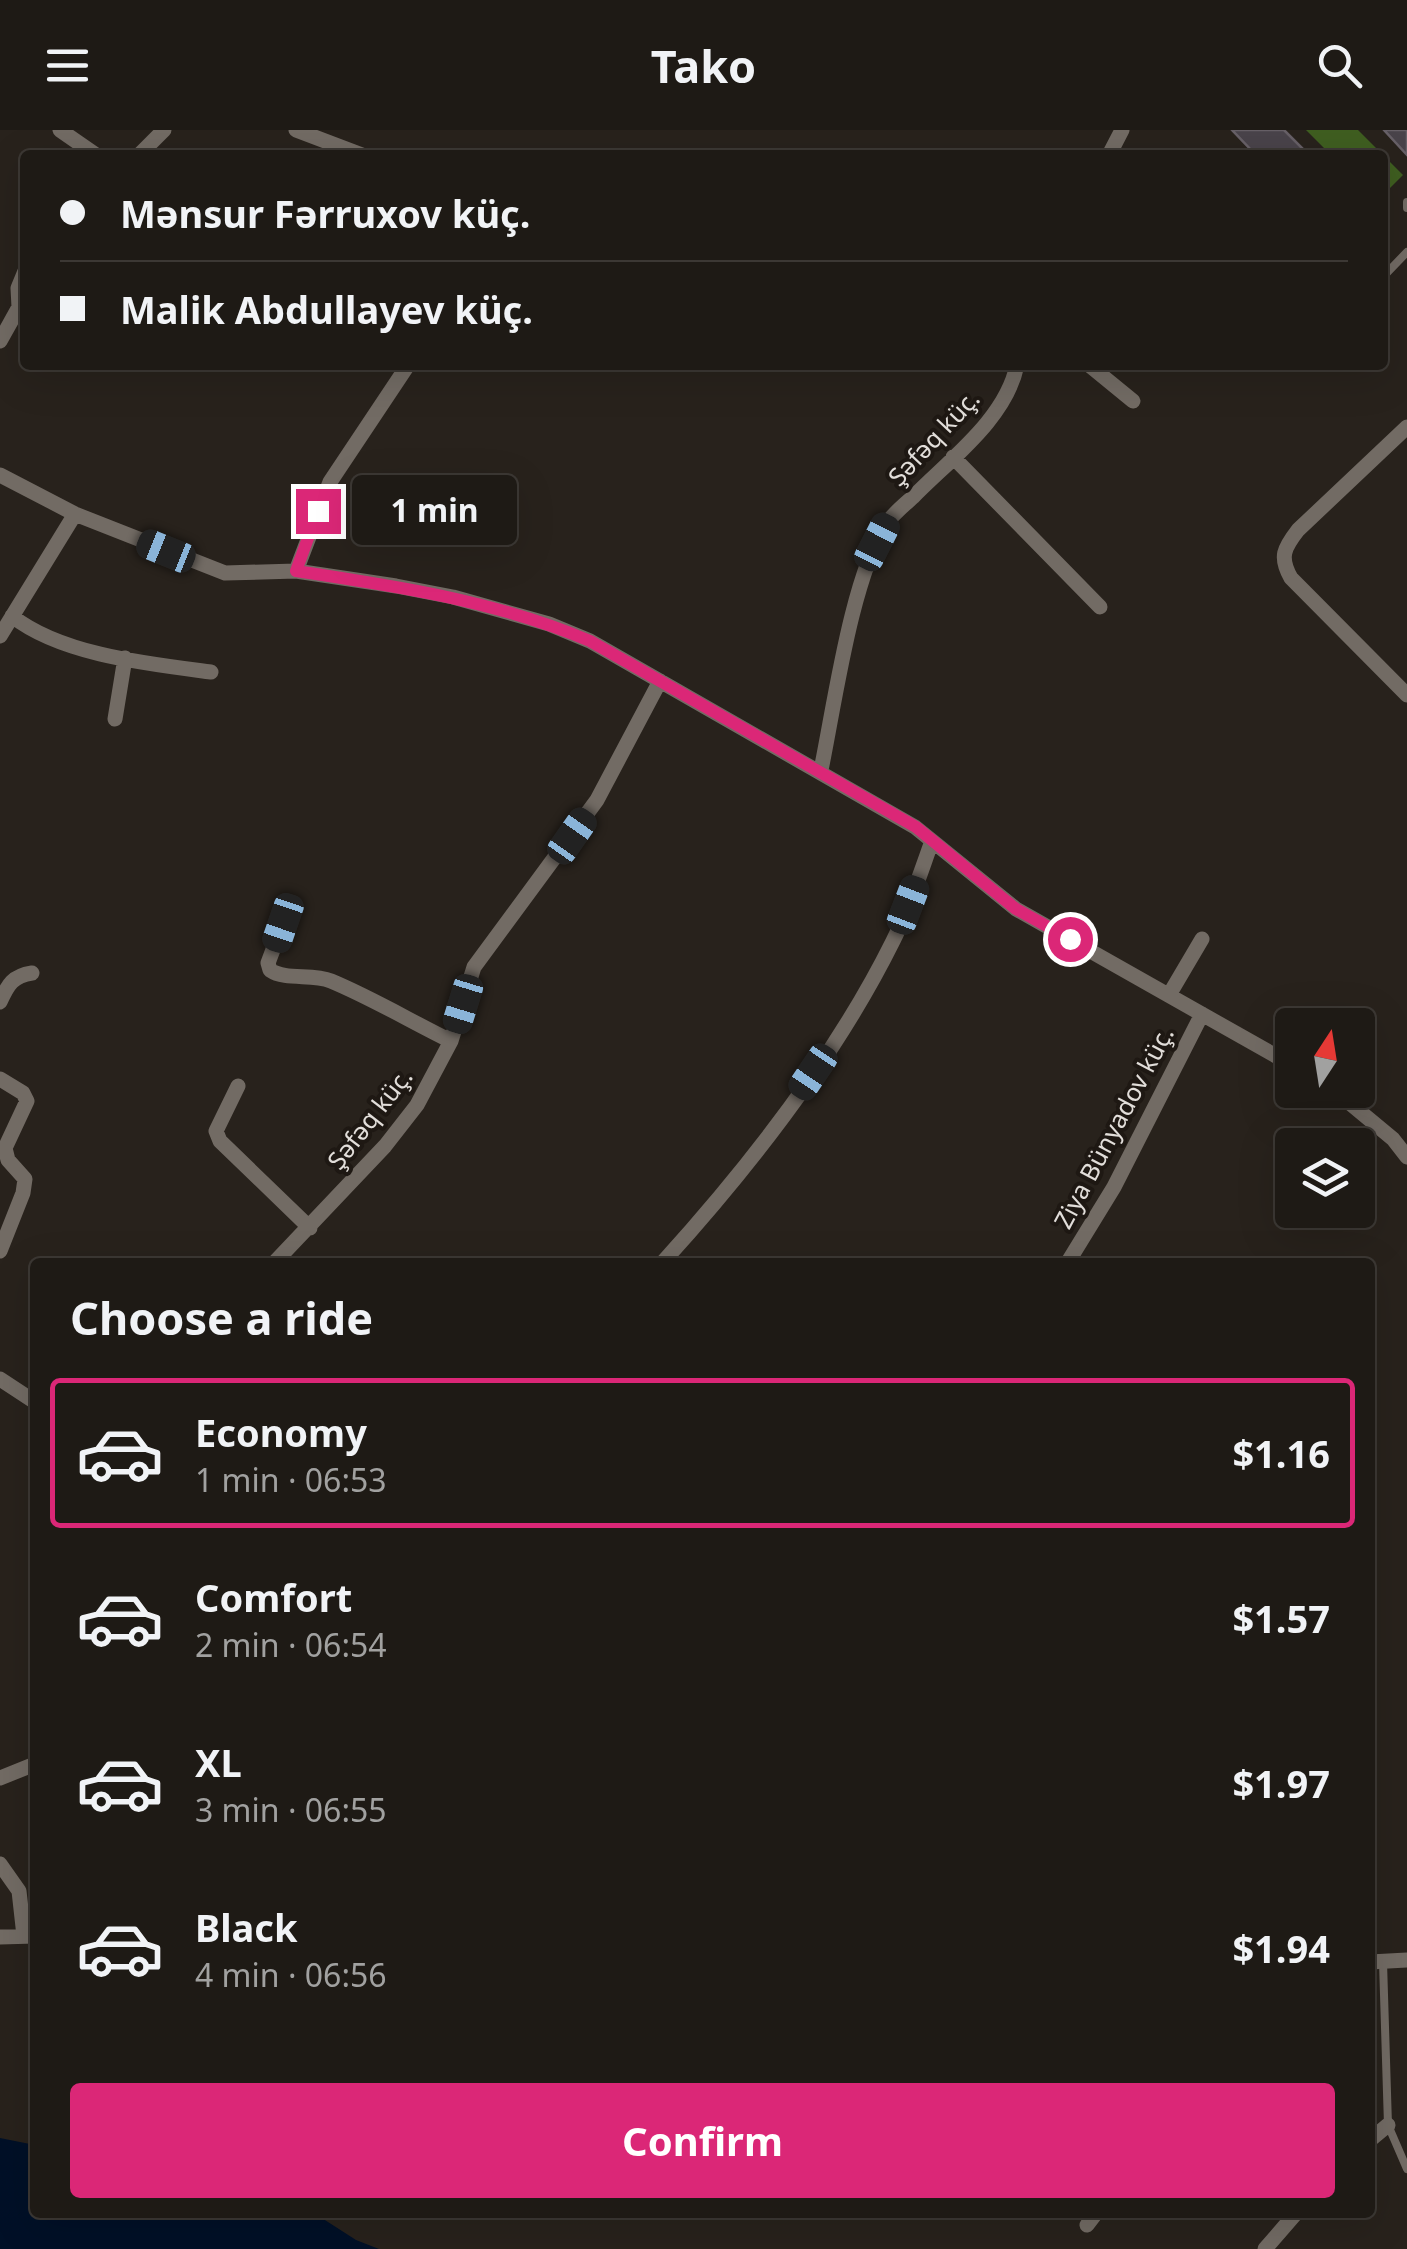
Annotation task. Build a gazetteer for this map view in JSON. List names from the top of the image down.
{
  "streets": {
    "street": ["Şəfəq küç.", "Ziya Bünyadov küç."]
  },
  "north": "top",
  "page": {
    "header": "Tako",
    "banner": ["Mənsur Fərruxov küç.", "Malik Abdullayev küç."],
    "bubble": "1 min",
    "heading": "Choose a ride",
    "list": [
      {
        "name": "Economy",
        "note": "1 min · 06:53",
        "value": "$1.16"
      },
      {
        "name": "Comfort",
        "note": "2 min · 06:54",
        "value": "$1.57"
      },
      {
        "name": "XL",
        "note": "3 min · 06:55",
        "value": "$1.97"
      },
      {
        "name": "Black",
        "note": "4 min · 06:56",
        "value": "$1.94"
      }
    ],
    "buttons": "Confirm"
  }
}
